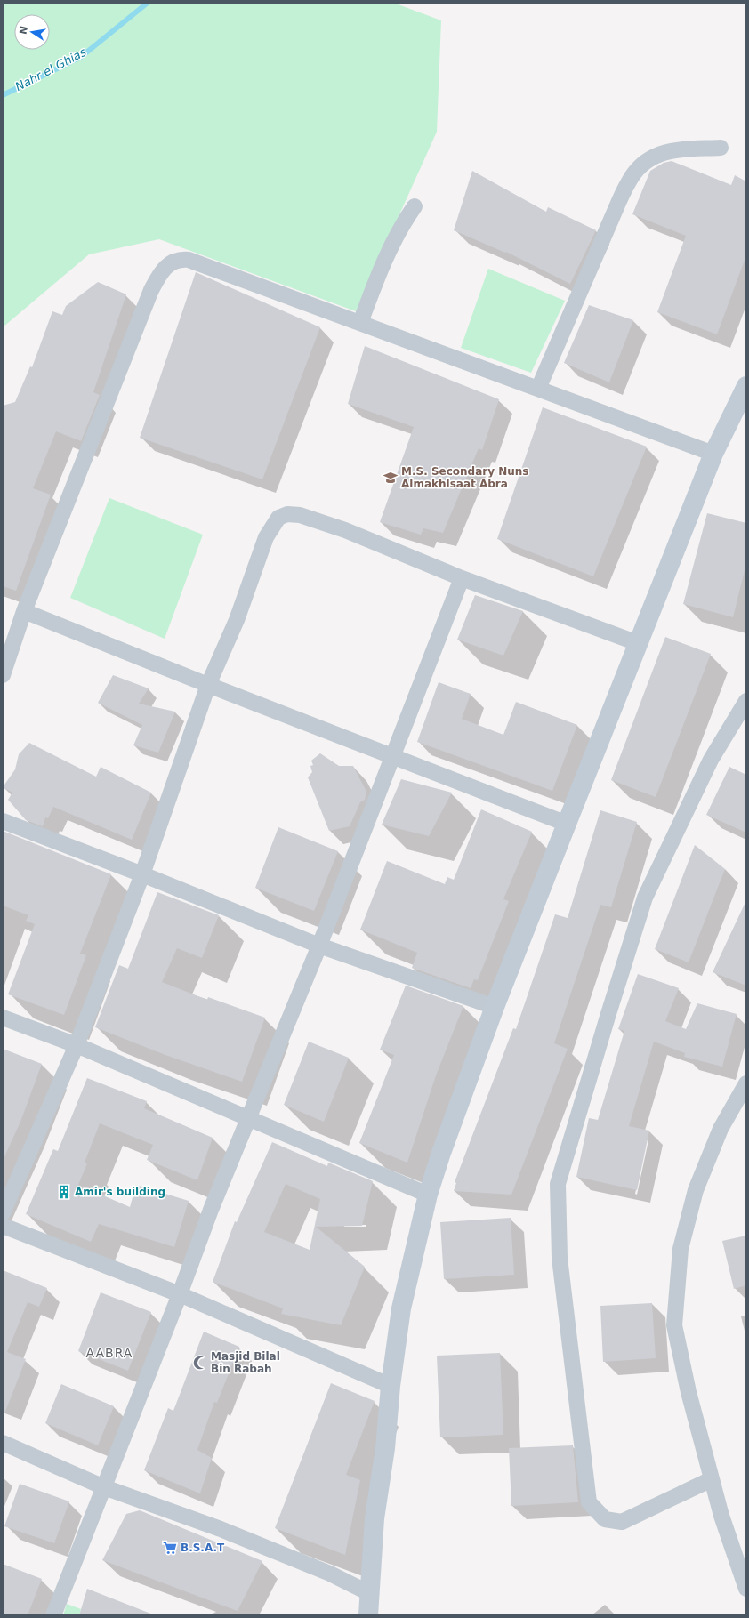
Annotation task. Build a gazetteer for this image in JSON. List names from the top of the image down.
{
  "districts": ["AABRA"],
  "water": ["Nahr el Ghias"],
  "places": {
    "school or university": ["M.S. Secondary Nuns Almakhlsaat Abra"],
    "building": ["Amir's building"],
    "mosque": ["Masjid Bilal Bin Rabah"],
    "supermarket": ["B.S.A.T"]
  },
  "north": "left"
}
